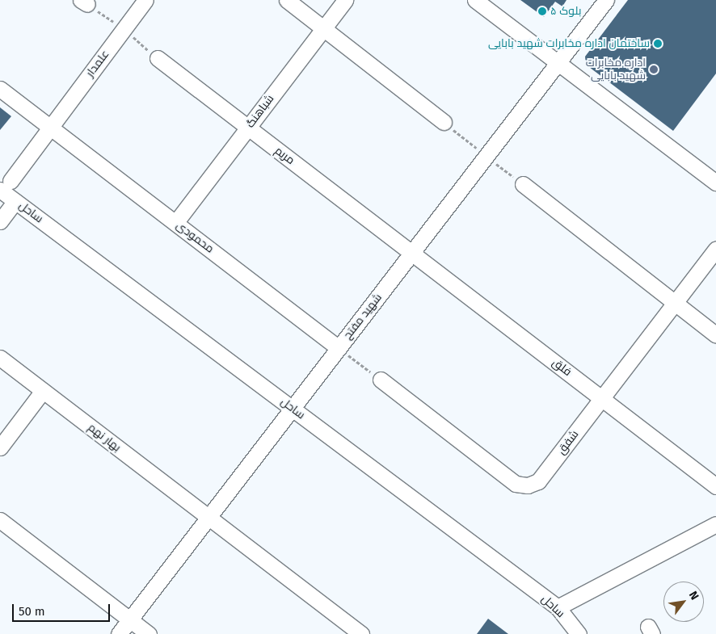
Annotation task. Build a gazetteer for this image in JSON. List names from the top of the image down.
{
  "streets": {
    "street": [
      "علمدار",
      "شباهنگ",
      "مریم",
      "ساحل",
      "محمودی",
      "شهید مفتح",
      "فلق",
      "بهار نهم",
      "شفق"
    ]
  },
  "crossings": [
    ["علمدار", "ساحل"],
    ["علمدار", "محمودی"],
    ["شباهنگ", "مریم"],
    ["شباهنگ", "محمودی"],
    ["مریم", "شهید مفتح"],
    ["مریم", "فلق"],
    ["ساحل", "شهید مفتح"],
    ["محمودی", "شهید مفتح"],
    ["شهید مفتح", "فلق"],
    ["شهید مفتح", "بهار نهم"],
    ["فلق", "شفق"]
  ],
  "places": ["بلوک ۵", "ساختمان اداره مخابرات شهید بابایی", "اداره مخابرات شهید بابایی"],
  "scale_bar": "50 m",
  "north": "top right"
}
